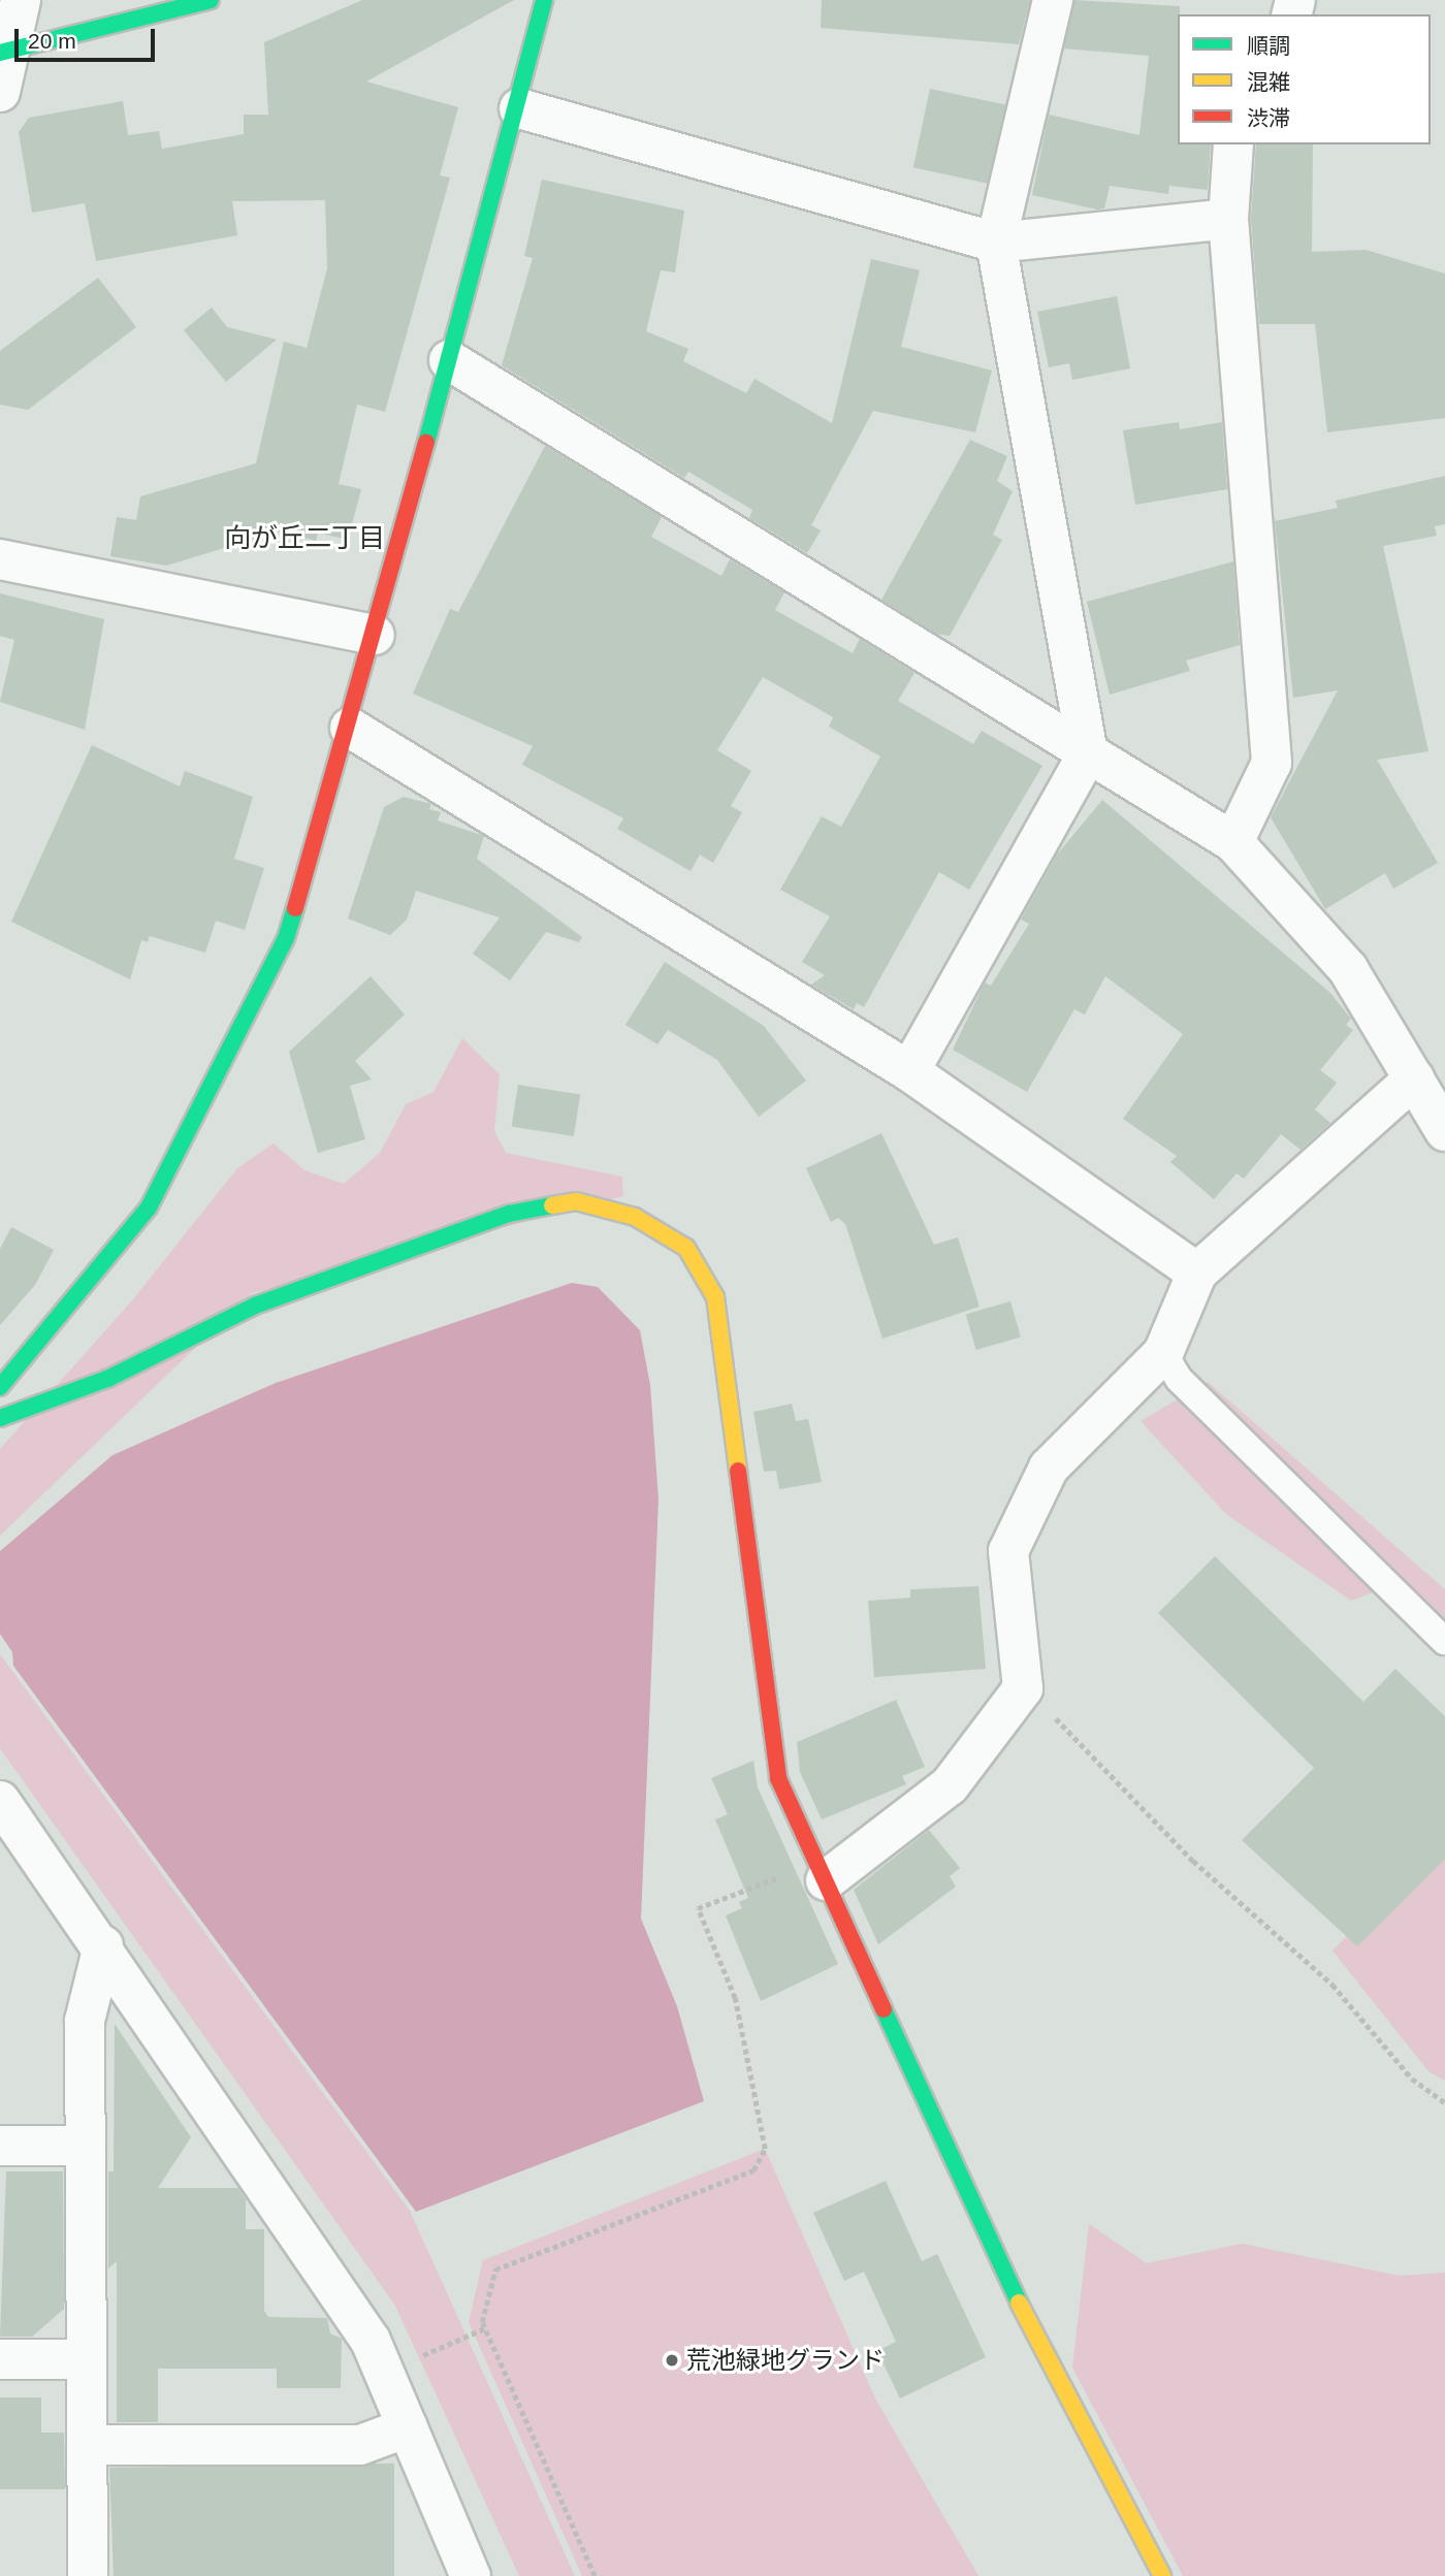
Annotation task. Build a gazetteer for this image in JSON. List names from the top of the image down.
{
  "districts": ["向が丘二丁目"],
  "places": ["荒池緑地グランド"],
  "legend": ["順調", "混雑", "渋滞"],
  "scale_bar": "20 m"
}
